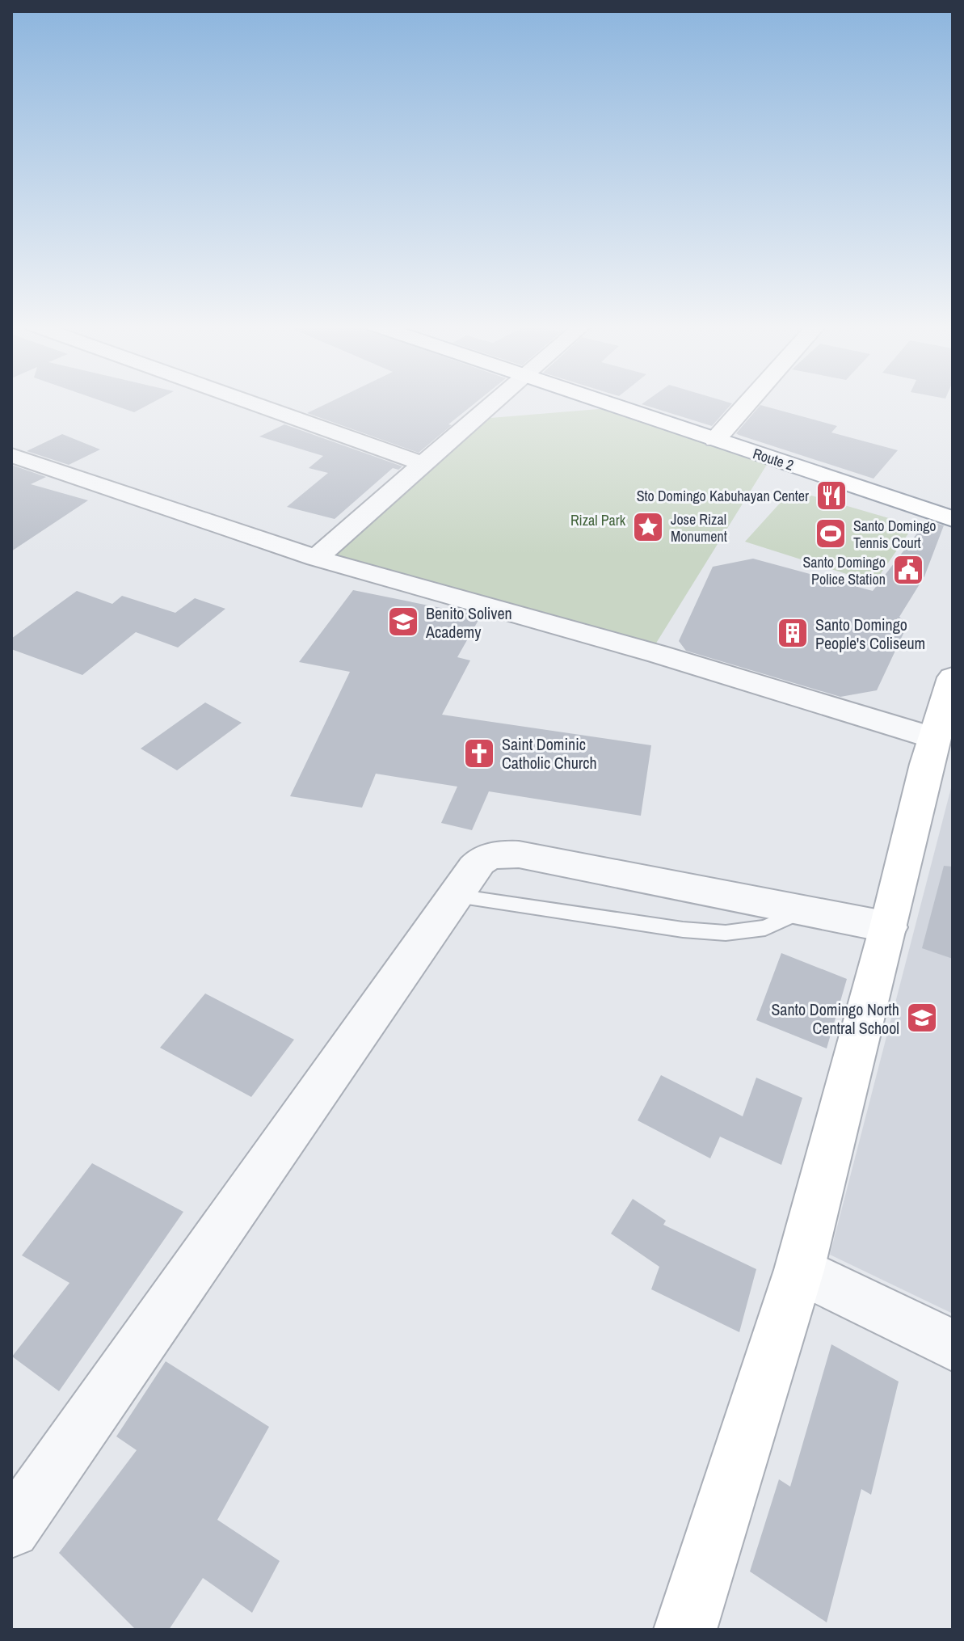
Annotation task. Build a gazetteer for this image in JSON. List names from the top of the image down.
{
  "streets": {
    "main road": ["Route 2"]
  },
  "parks": ["Rizal Park"],
  "places": {
    "restaurant": ["Sto Domingo Kabuhayan Center"],
    "place": ["Jose Rizal Monument"],
    "sports": ["Santo Domingo Tennis Court"],
    "public building": ["Santo Domingo Police Station"],
    "school or university": ["Benito Soliven Academy", "Santo Domingo North Central School"],
    "building": ["Santo Domingo People's Coliseum"],
    "church": ["Saint Dominic Catholic Church"]
  }
}
